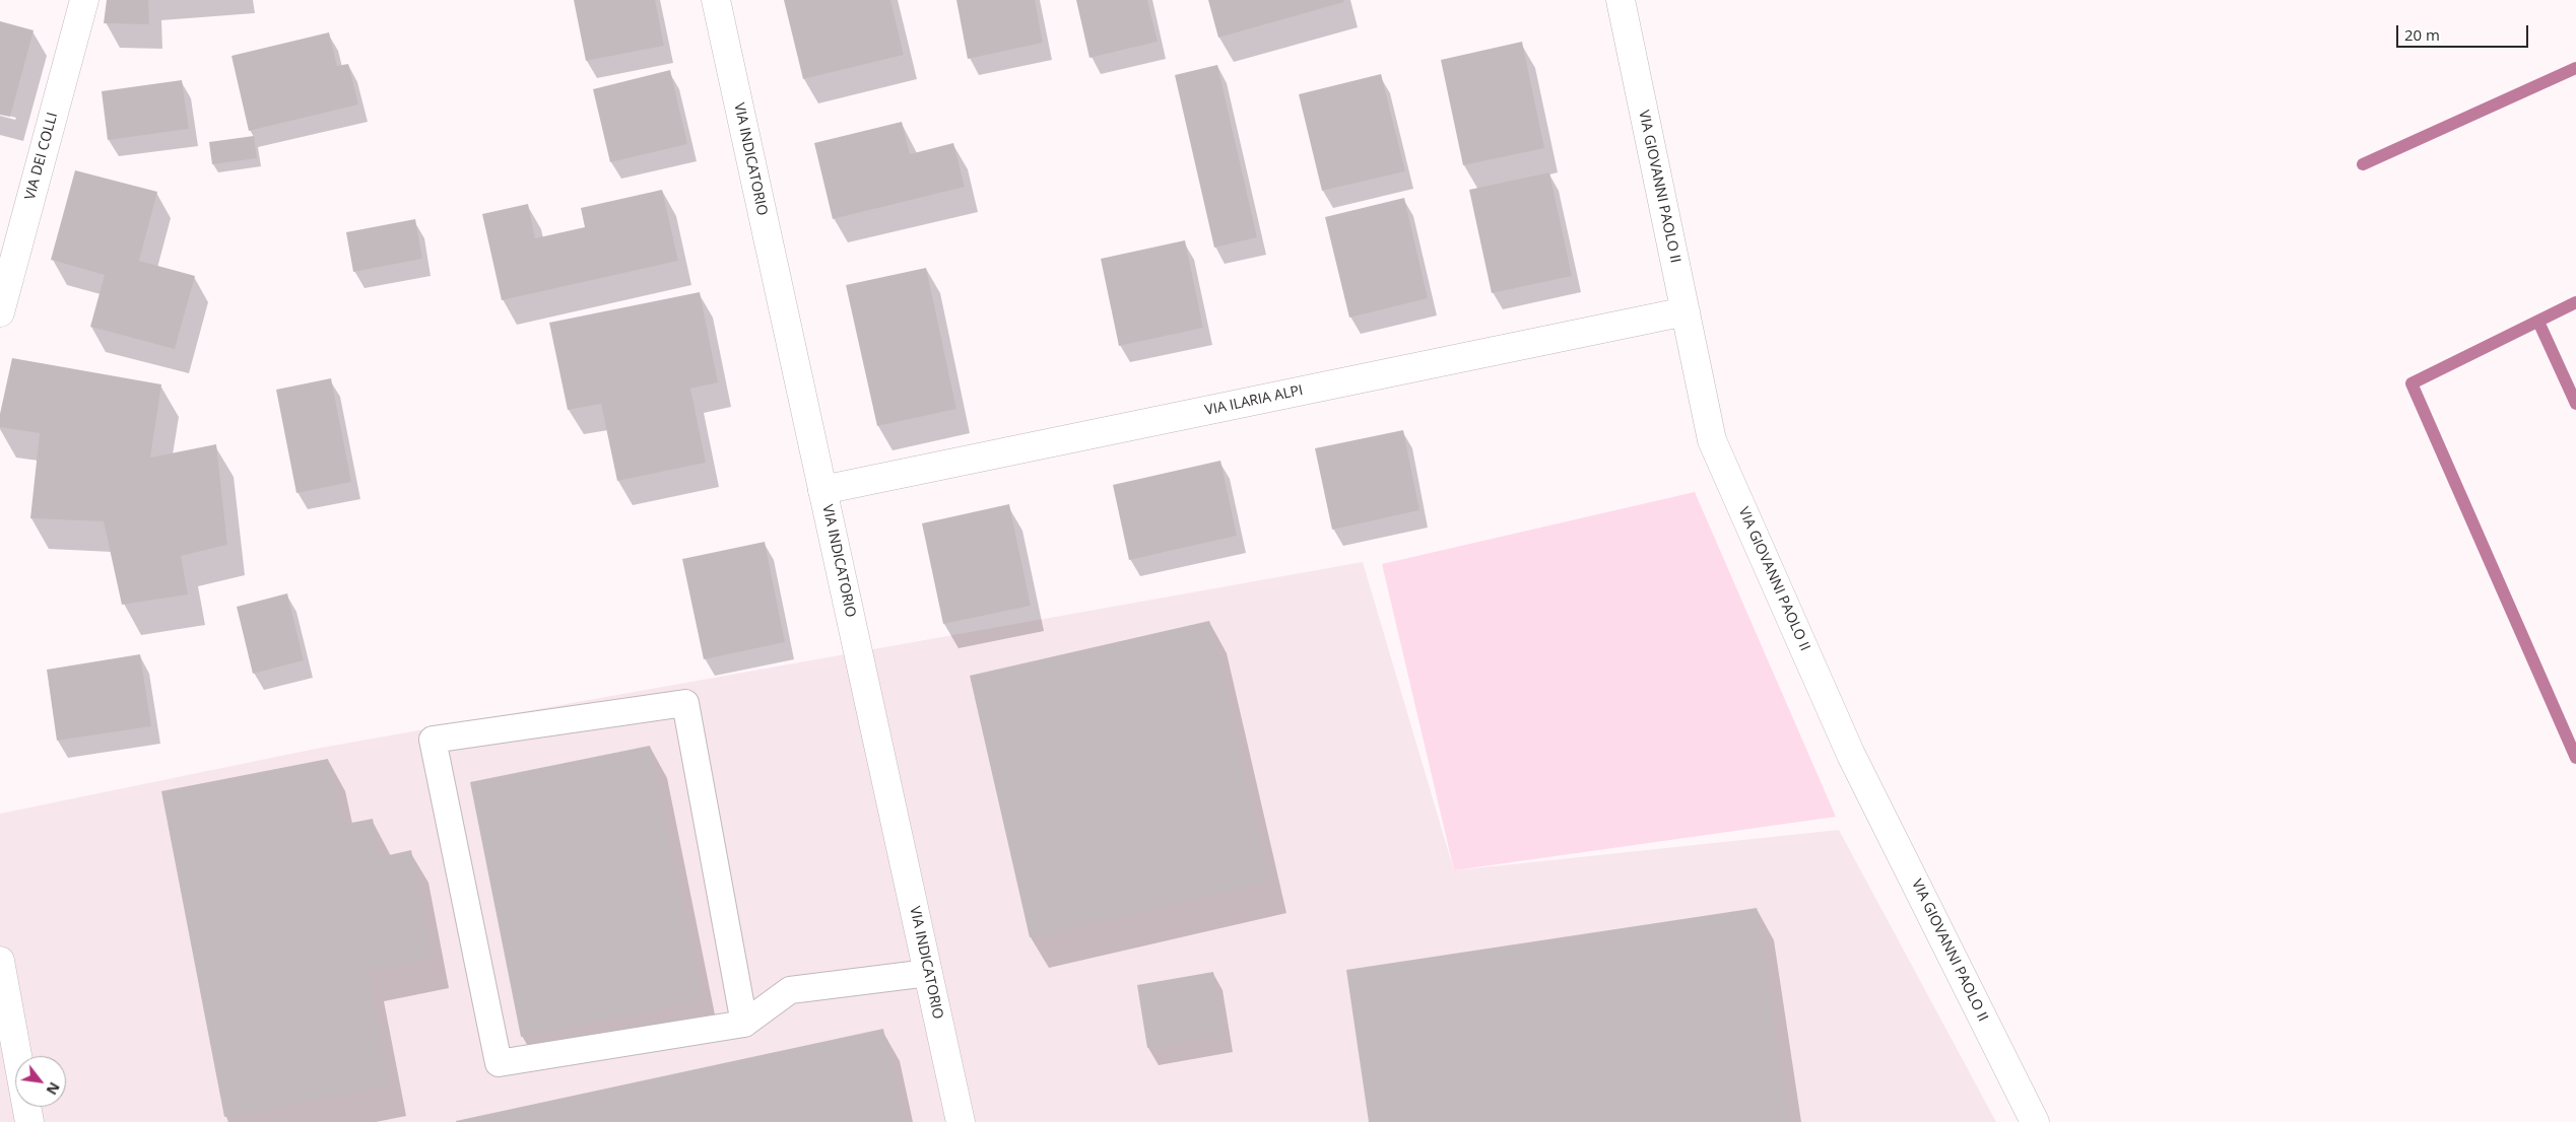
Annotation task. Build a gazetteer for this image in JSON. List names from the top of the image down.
{
  "streets": {
    "street": [
      "VIA DEI COLLI",
      "VIA INDICATORIO",
      "VIA GIOVANNI PAOLO II",
      "VIA ILARIA ALPI"
    ]
  },
  "crossings": [
    ["VIA INDICATORIO", "VIA ILARIA ALPI"],
    ["VIA GIOVANNI PAOLO II", "VIA ILARIA ALPI"]
  ],
  "scale_bar": "20 m",
  "north": "bottom right"
}
